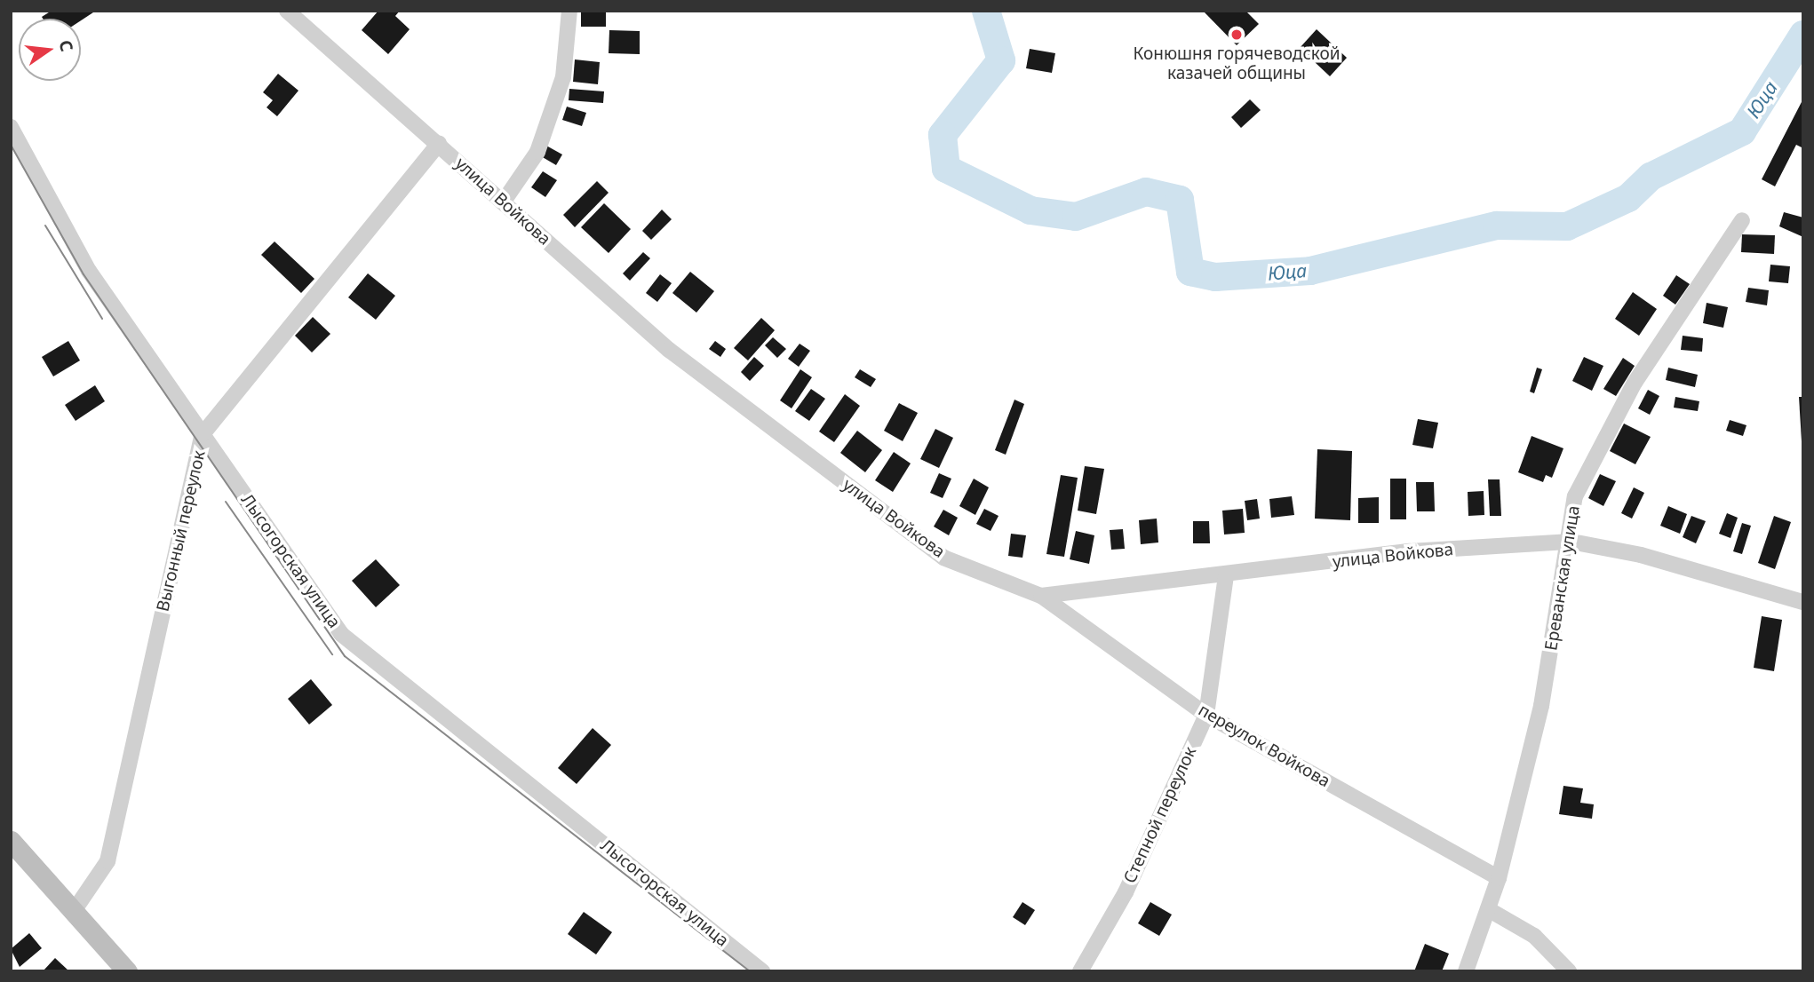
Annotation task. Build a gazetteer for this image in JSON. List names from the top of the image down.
{
  "streets": {
    "street": [
      "улица Войкова",
      "Выгонный переулок",
      "Лысогорская улица",
      "Ереванская улица",
      "переулок Войкова",
      "Степной переулок"
    ]
  },
  "crossings": [
    ["улица Войкова", "Выгонный переулок"],
    ["улица Войкова", "Ереванская улица"],
    ["улица Войкова", "переулок Войкова"],
    ["улица Войкова", "Степной переулок"],
    ["Выгонный переулок", "Лысогорская улица"],
    ["Ереванская улица", "переулок Войкова"],
    ["переулок Войкова", "Степной переулок"]
  ],
  "water": ["Юца"],
  "places": ["Конюшня горячеводской казачей общины"],
  "north": "right"
}
